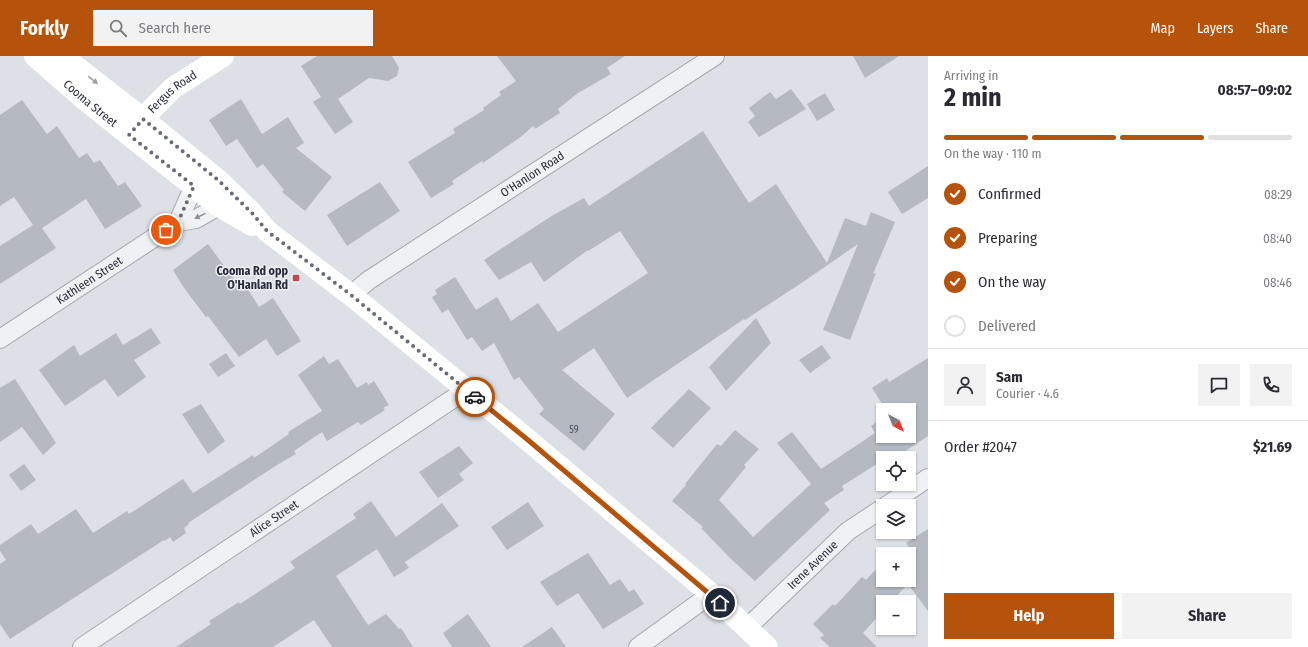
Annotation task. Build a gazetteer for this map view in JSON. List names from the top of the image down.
{
  "streets": {
    "main road": ["Fergus Road", "Cooma Street"],
    "street": [
      "O'Hanlon Road",
      "Kathleen Street",
      "Alice Street",
      "Irene Avenue"
    ]
  },
  "crossings": [
    ["Fergus Road", "Cooma Street"],
    ["Cooma Street", "O'Hanlon Road"],
    ["Cooma Street", "Kathleen Street"],
    ["Cooma Street", "Alice Street"],
    ["Cooma Street", "Irene Avenue"]
  ],
  "places": {
    "transit": ["Cooma Rd opp O'Hanlan Rd"]
  },
  "house_numbers": ["59"],
  "north": "bottom right",
  "page": {
    "header": "Forkly",
    "search": "Search here",
    "nav": ["Map", "Layers", "Share"],
    "heading": ["2 min", "Arriving in", "08:57–09:02"],
    "panel": [
      "Sam",
      "Courier · 4.6",
      "Order #2047",
      "$21.69"
    ],
    "bar": "On the way · 110 m",
    "list": [
      ["Confirmed", "08:29"],
      ["Preparing", "08:40"],
      ["On the way", "08:46"],
      "Delivered"
    ],
    "map_buttons": ["+", "−"],
    "buttons": ["Help", "Share"]
  }
}
